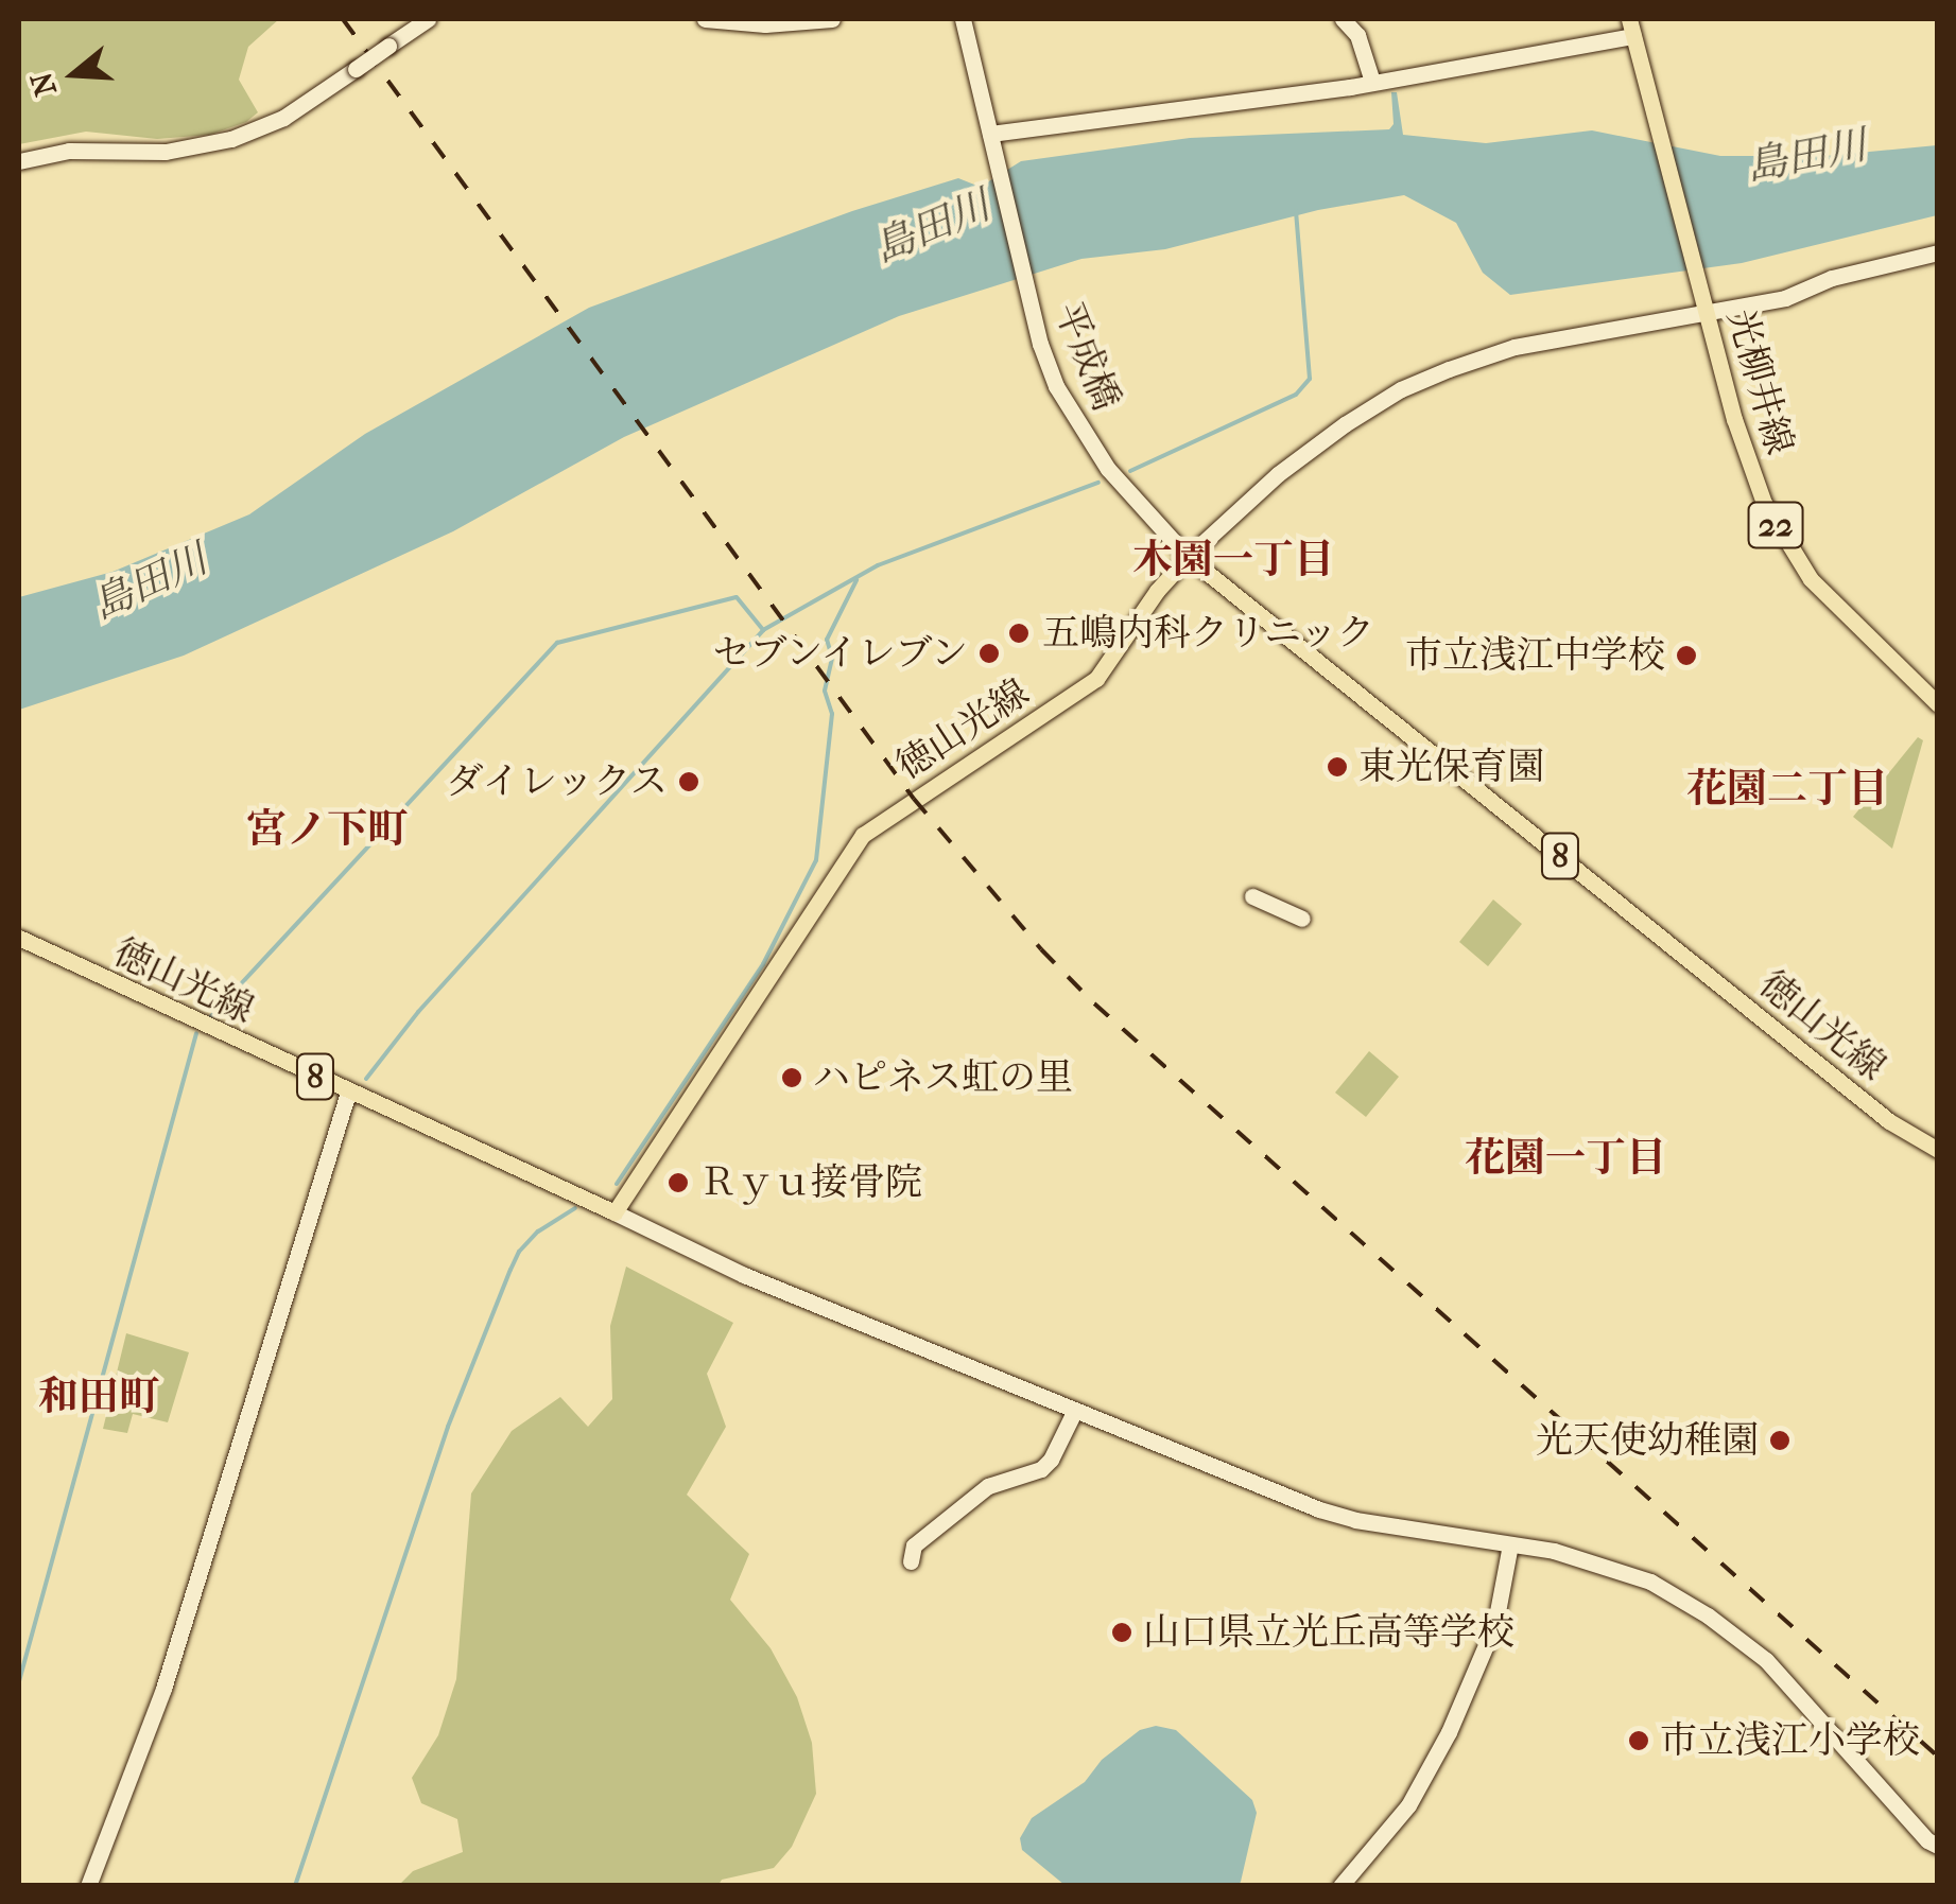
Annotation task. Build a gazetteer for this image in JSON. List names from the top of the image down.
{
  "streets": {
    "main road": [
      "光柳井線",
      "22",
      "徳山光線",
      "8"
    ],
    "street": ["平成橋"]
  },
  "crossings": [
    ["平成橋", "徳山光線"]
  ],
  "districts": [
    "木園一丁目",
    "花園二丁目",
    "宮ノ下町",
    "花園一丁目",
    "和田町"
  ],
  "water": ["島田川"],
  "places": [
    "五嶋内科クリニック",
    "セブンイレブン",
    "市立浅江中学校",
    "東光保育園",
    "ダイレックス",
    "ハピネス虹の里",
    "Ｒｙｕ接骨院",
    "光天使幼稚園",
    "山口県立光丘高等学校",
    "市立浅江小学校"
  ],
  "north": "left"
}
